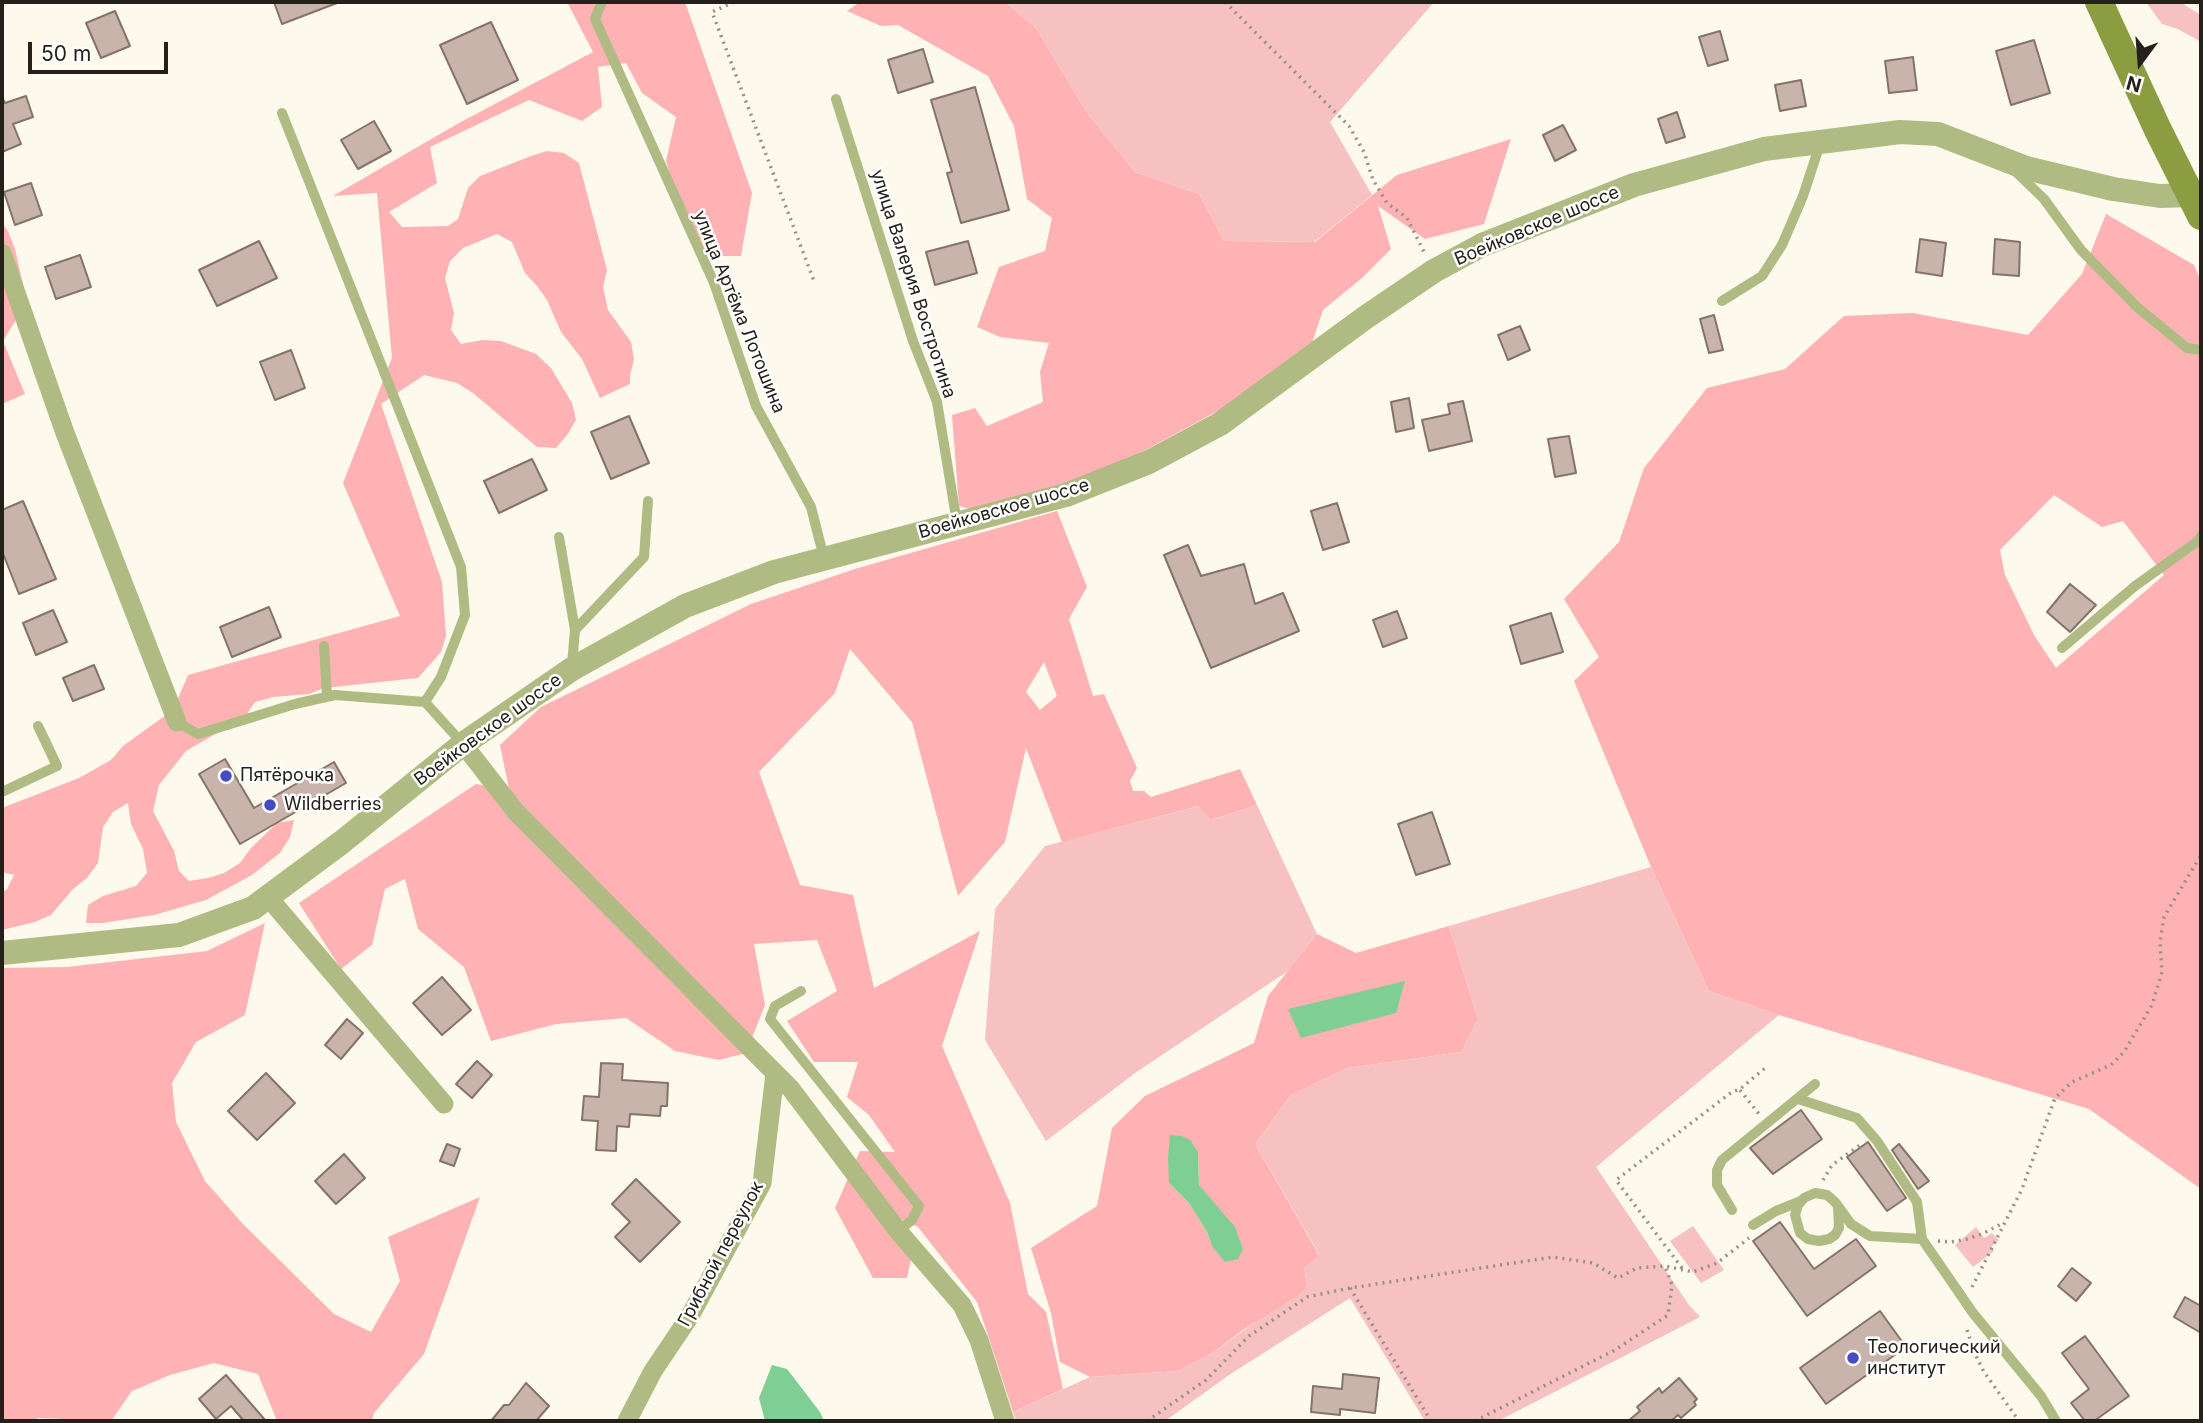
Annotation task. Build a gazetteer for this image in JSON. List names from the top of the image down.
{
  "streets": {
    "street": ["Воейковское шоссе", "Грибной переулок"],
    "lane": ["улица Валерия Востротина", "улица Артёма Лотошина"]
  },
  "crossings": [
    ["Воейковское шоссе", "улица Валерия Востротина"],
    ["Воейковское шоссе", "улица Артёма Лотошина"]
  ],
  "places": ["Пятёрочка", "Wildberries", "Теологический институт"],
  "scale_bar": "50 m",
  "north": "bottom"
}
